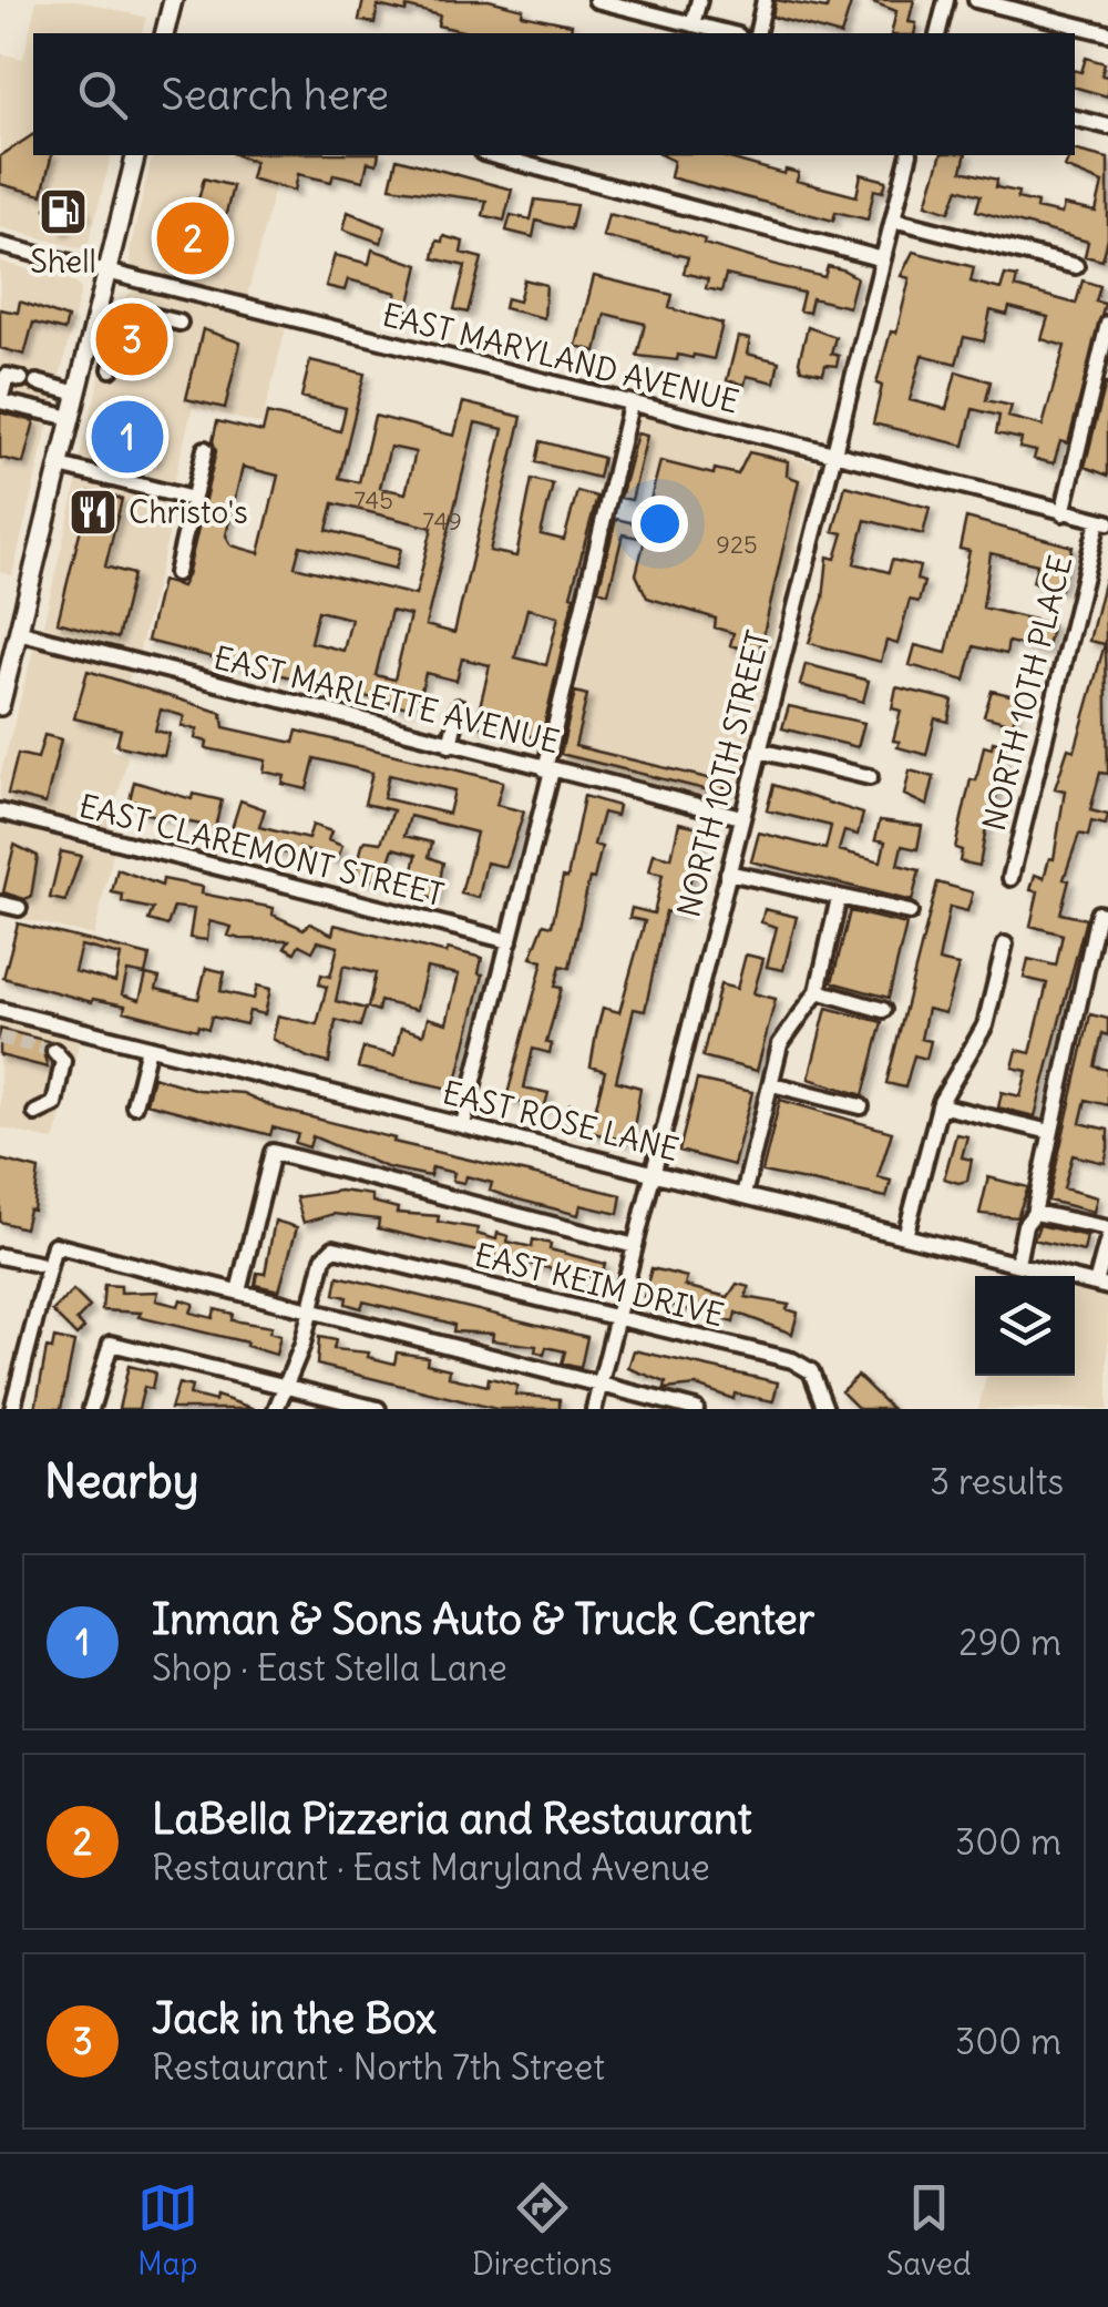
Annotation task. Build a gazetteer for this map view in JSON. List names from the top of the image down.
{
  "streets": {
    "street": [
      "EAST MARYLAND AVENUE",
      "NORTH 10TH PLACE",
      "EAST MARLETTE AVENUE",
      "NORTH 10TH STREET",
      "EAST CLAREMONT STREET",
      "EAST ROSE LANE",
      "EAST KEIM DRIVE"
    ]
  },
  "crossings": [
    ["EAST MARYLAND AVENUE", "NORTH 10TH PLACE"],
    ["EAST MARYLAND AVENUE", "NORTH 10TH STREET"],
    ["EAST MARLETTE AVENUE", "NORTH 10TH STREET"],
    ["NORTH 10TH STREET", "EAST ROSE LANE"],
    ["NORTH 10TH STREET", "EAST KEIM DRIVE"]
  ],
  "places": {
    "fuel station": ["Shell"],
    "restaurant": ["Christo's"]
  },
  "house_numbers": ["745", "749", "925"],
  "page": {
    "search": "Search here",
    "pins": ["2", "3", "1"],
    "heading": ["Nearby", "3 results"],
    "list": [
      {
        "mark": "1",
        "name": "Inman & Sons Auto & Truck Center",
        "note": "Shop · East Stella Lane",
        "value": "290 m"
      },
      {
        "mark": "2",
        "name": "LaBella Pizzeria and Restaurant",
        "note": "Restaurant · East Maryland Avenue",
        "value": "300 m"
      },
      {
        "mark": "3",
        "name": "Jack in the Box",
        "note": "Restaurant · North 7th Street",
        "value": "300 m"
      }
    ],
    "nav": ["Map", "Directions", "Saved"]
  }
}
